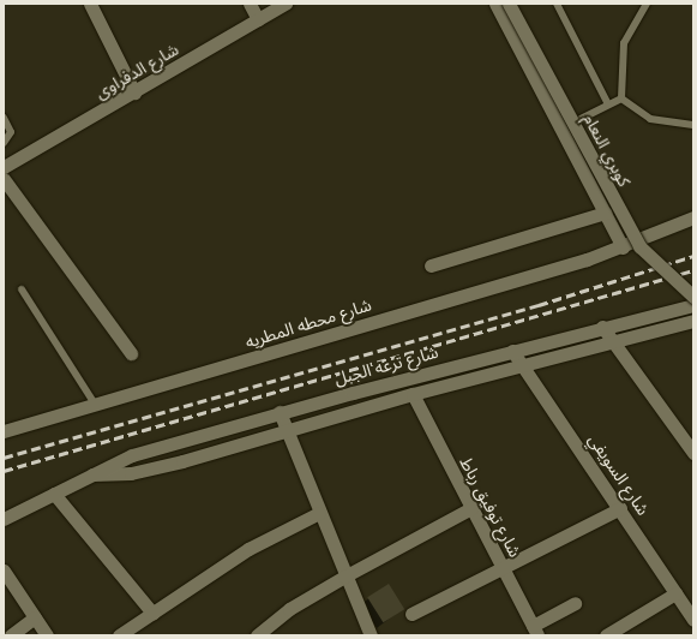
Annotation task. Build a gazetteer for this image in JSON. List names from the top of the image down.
{
  "streets": {
    "street": [
      "شارع الدفراوى",
      "كوبري النعام",
      "شارع محطه المطريه",
      "شارع ترعه الجبل",
      "شارع السويفي",
      "شارع توفيق رباط"
    ]
  },
  "crossings": [
    ["شارع ترعه الجبل", "شارع السويفي"],
    ["شارع ترعه الجبل", "شارع توفيق رباط"]
  ]
}
